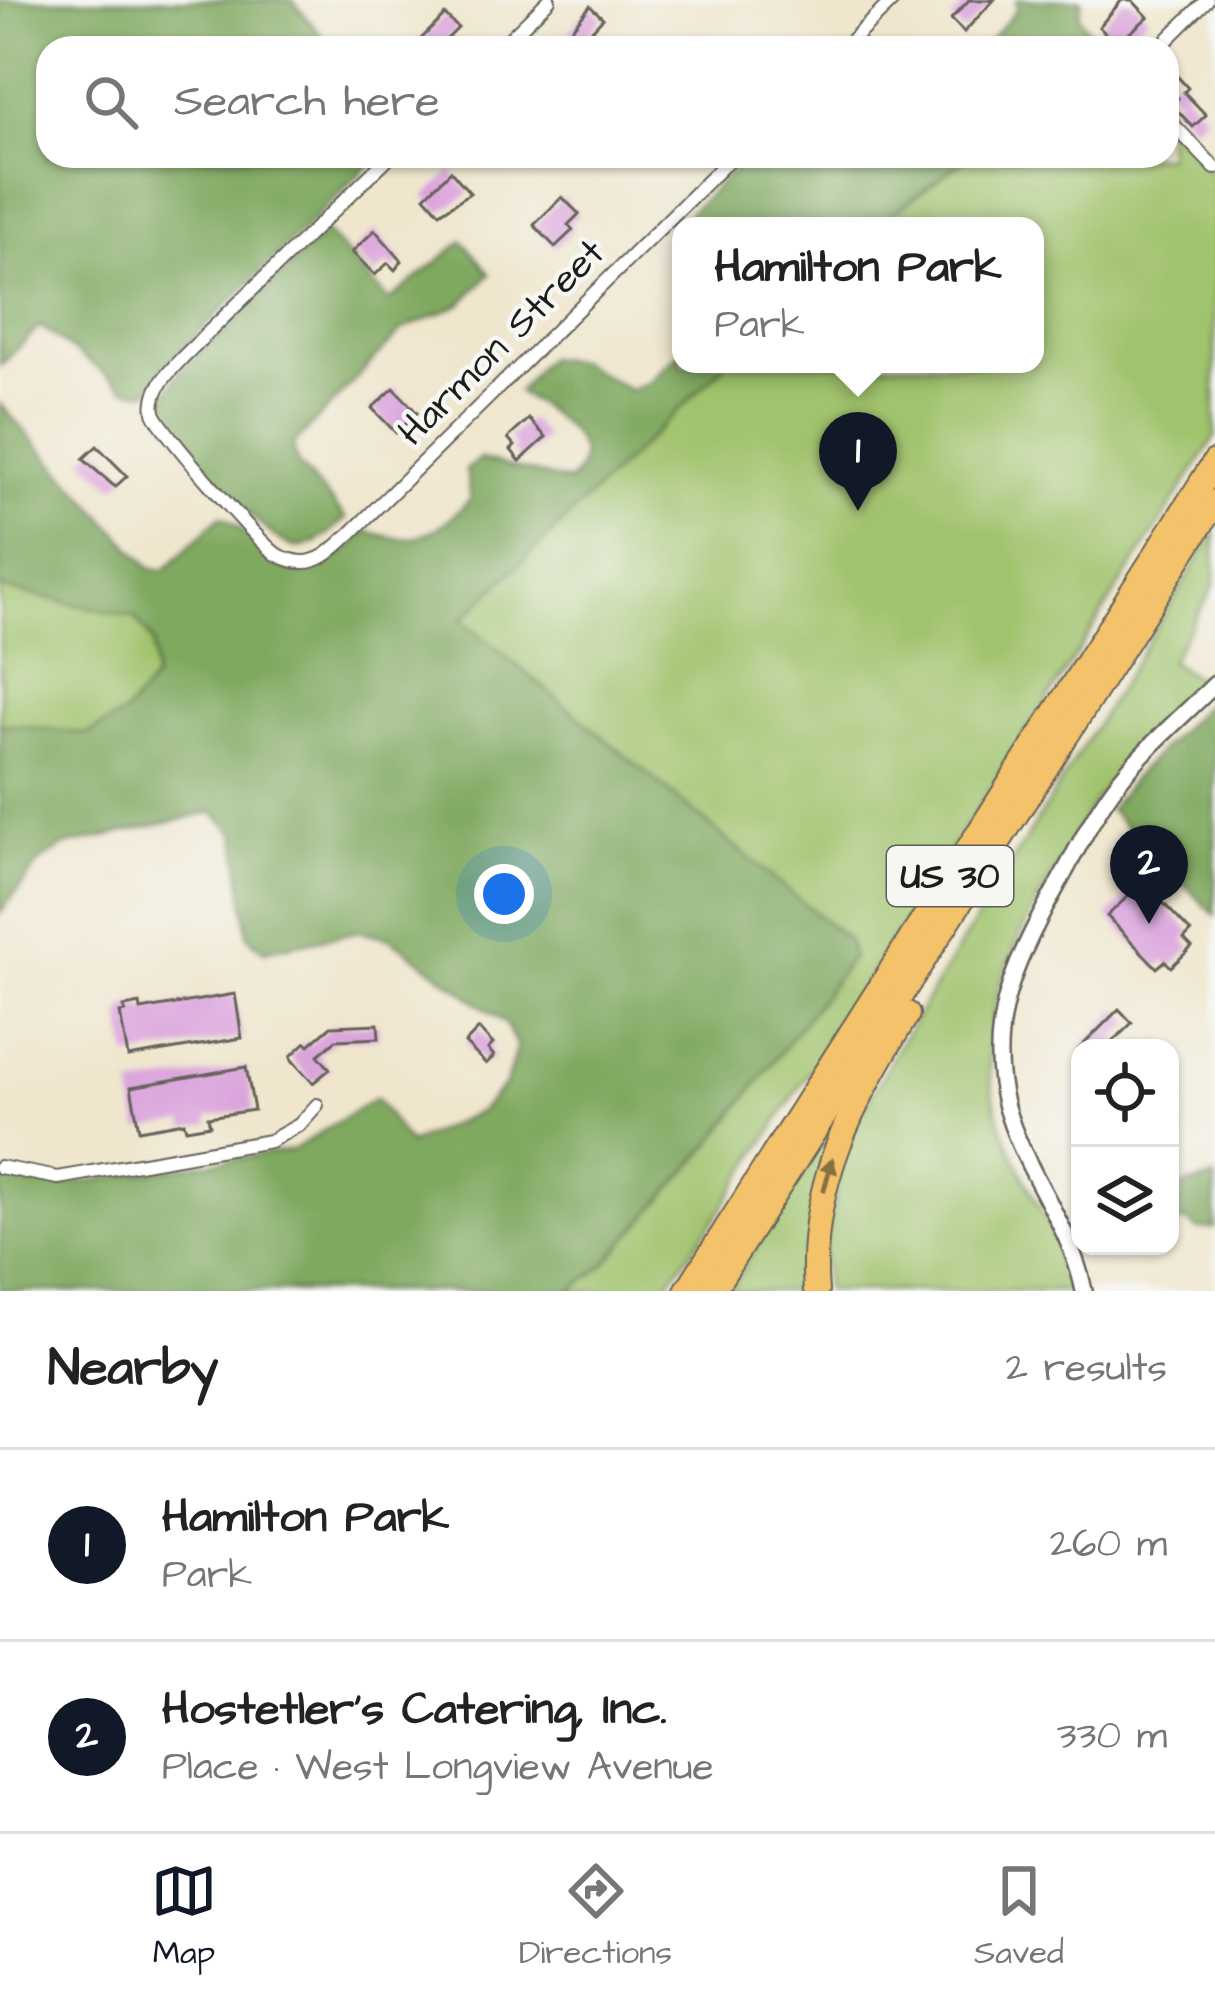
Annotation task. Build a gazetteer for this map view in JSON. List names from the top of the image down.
{
  "streets": {
    "highway": ["US 30"],
    "street": ["Harmon Street"]
  },
  "page": {
    "search": "Search here",
    "popup": ["Hamilton Park", "Park"],
    "pins": ["1", "2"],
    "heading": ["Nearby", "2 results"],
    "list": [
      {
        "mark": "1",
        "name": "Hamilton Park",
        "note": "Park",
        "value": "260 m"
      },
      {
        "mark": "2",
        "name": "Hostetler's Catering, Inc.",
        "note": "Place · West Longview Avenue",
        "value": "330 m"
      }
    ],
    "nav": ["Map", "Directions", "Saved"]
  }
}
